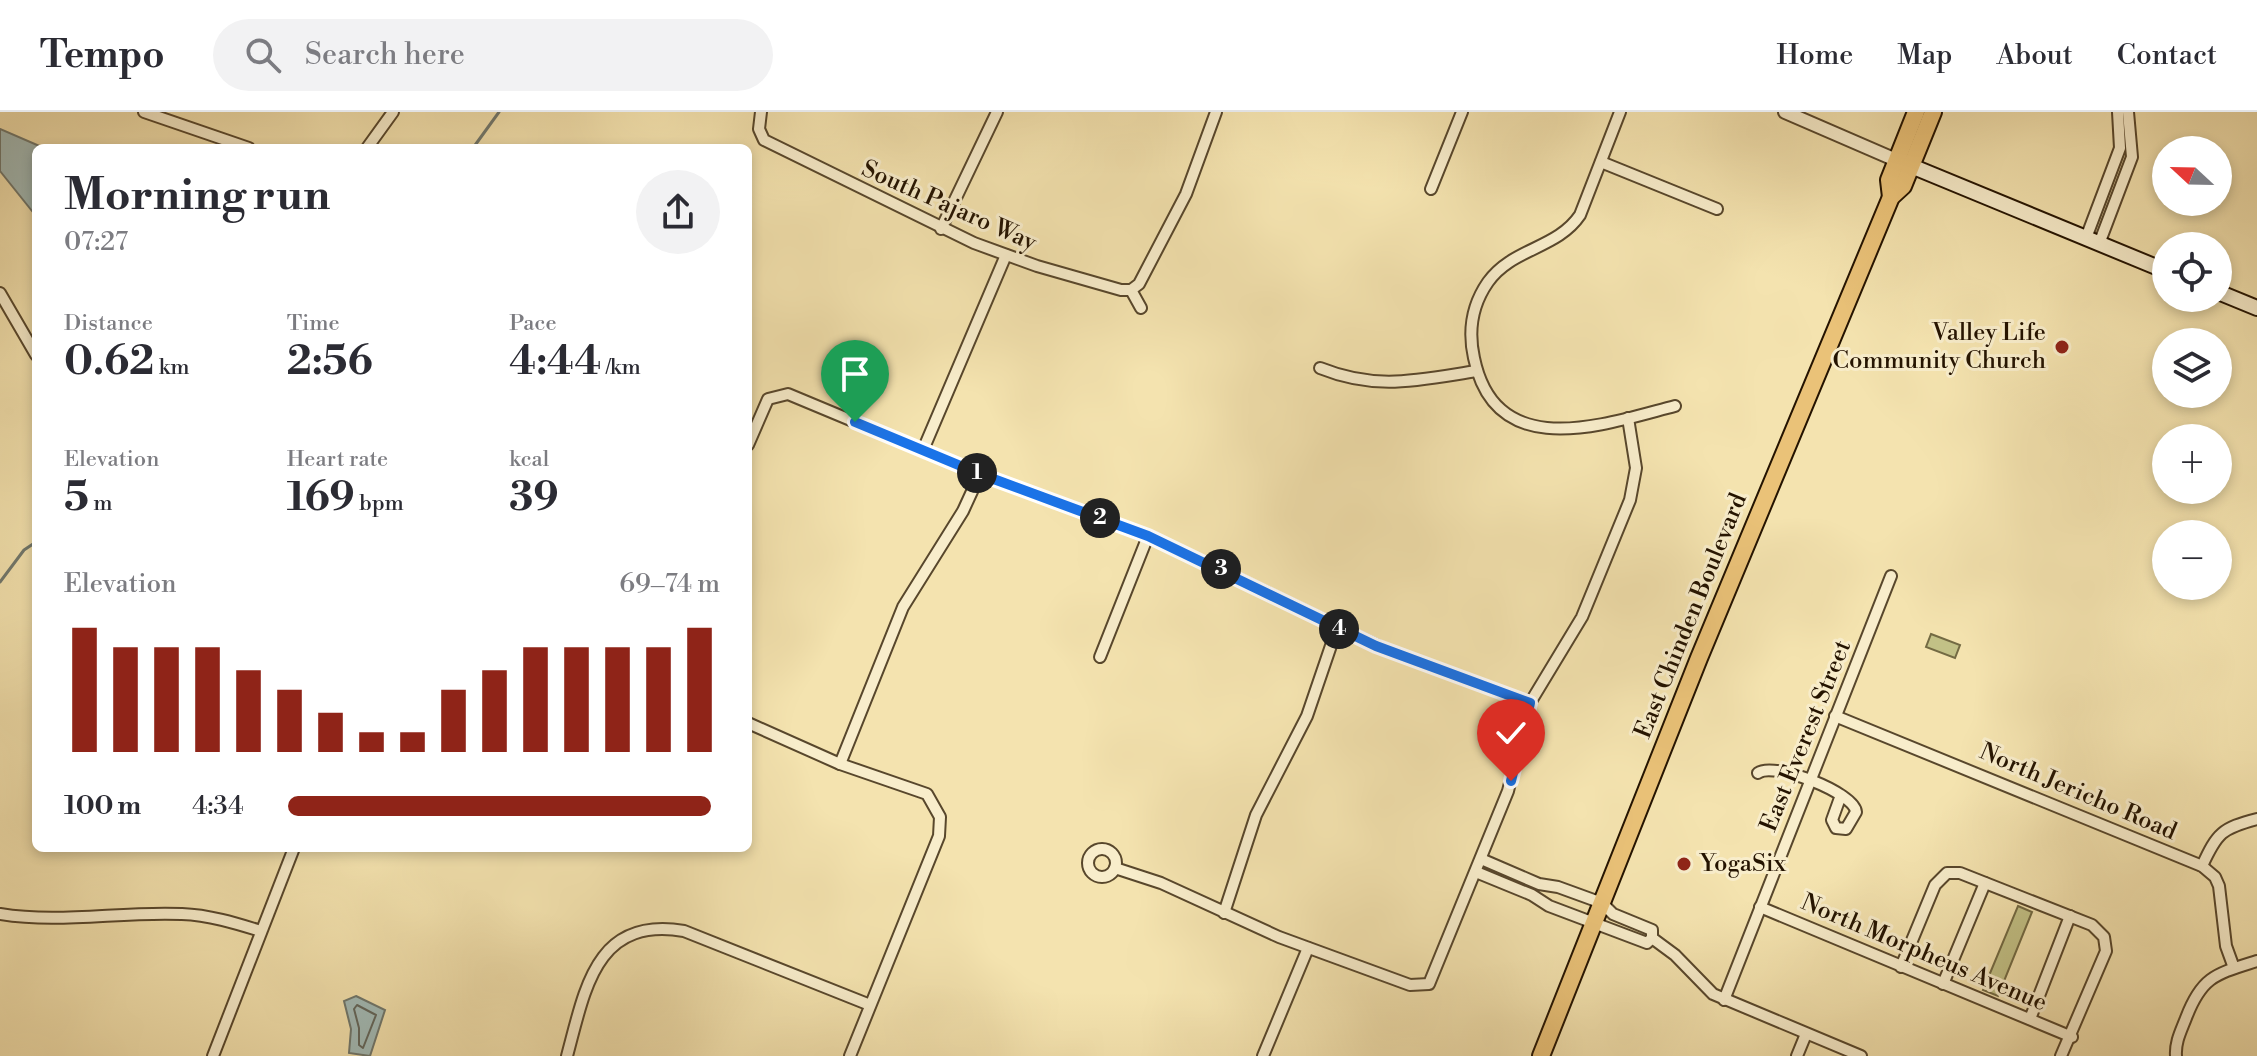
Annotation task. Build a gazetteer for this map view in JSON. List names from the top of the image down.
{
  "streets": {
    "main road": ["East Chinden Boulevard"],
    "street": [
      "South Pajaro Way",
      "East Everest Street",
      "North Jericho Road",
      "North Morpheus Avenue"
    ]
  },
  "crossings": [
    ["East Everest Street", "North Jericho Road"],
    ["East Everest Street", "North Morpheus Avenue"]
  ],
  "places": ["Valley Life Community Church", "YogaSix"],
  "north": "left",
  "page": {
    "header": "Tempo",
    "search": "Search here",
    "nav": [
      "Home",
      "Map",
      "About",
      "Contact"
    ],
    "map_buttons": ["+", "−"],
    "heading": ["Morning run", "07:27"],
    "stats": [
      ["Distance", "0.62 km"],
      ["Time", "2:56"],
      ["Pace", "4:44 /km"],
      ["Elevation", "5 m"],
      ["Heart rate", "169 bpm"],
      ["kcal", "39"]
    ],
    "pins": [
      "1",
      "2",
      "3",
      "4"
    ],
    "chart": ["Elevation", "69–74 m"],
    "list": [
      {
        "name": "100 m",
        "note": "4:34"
      }
    ]
  }
}
